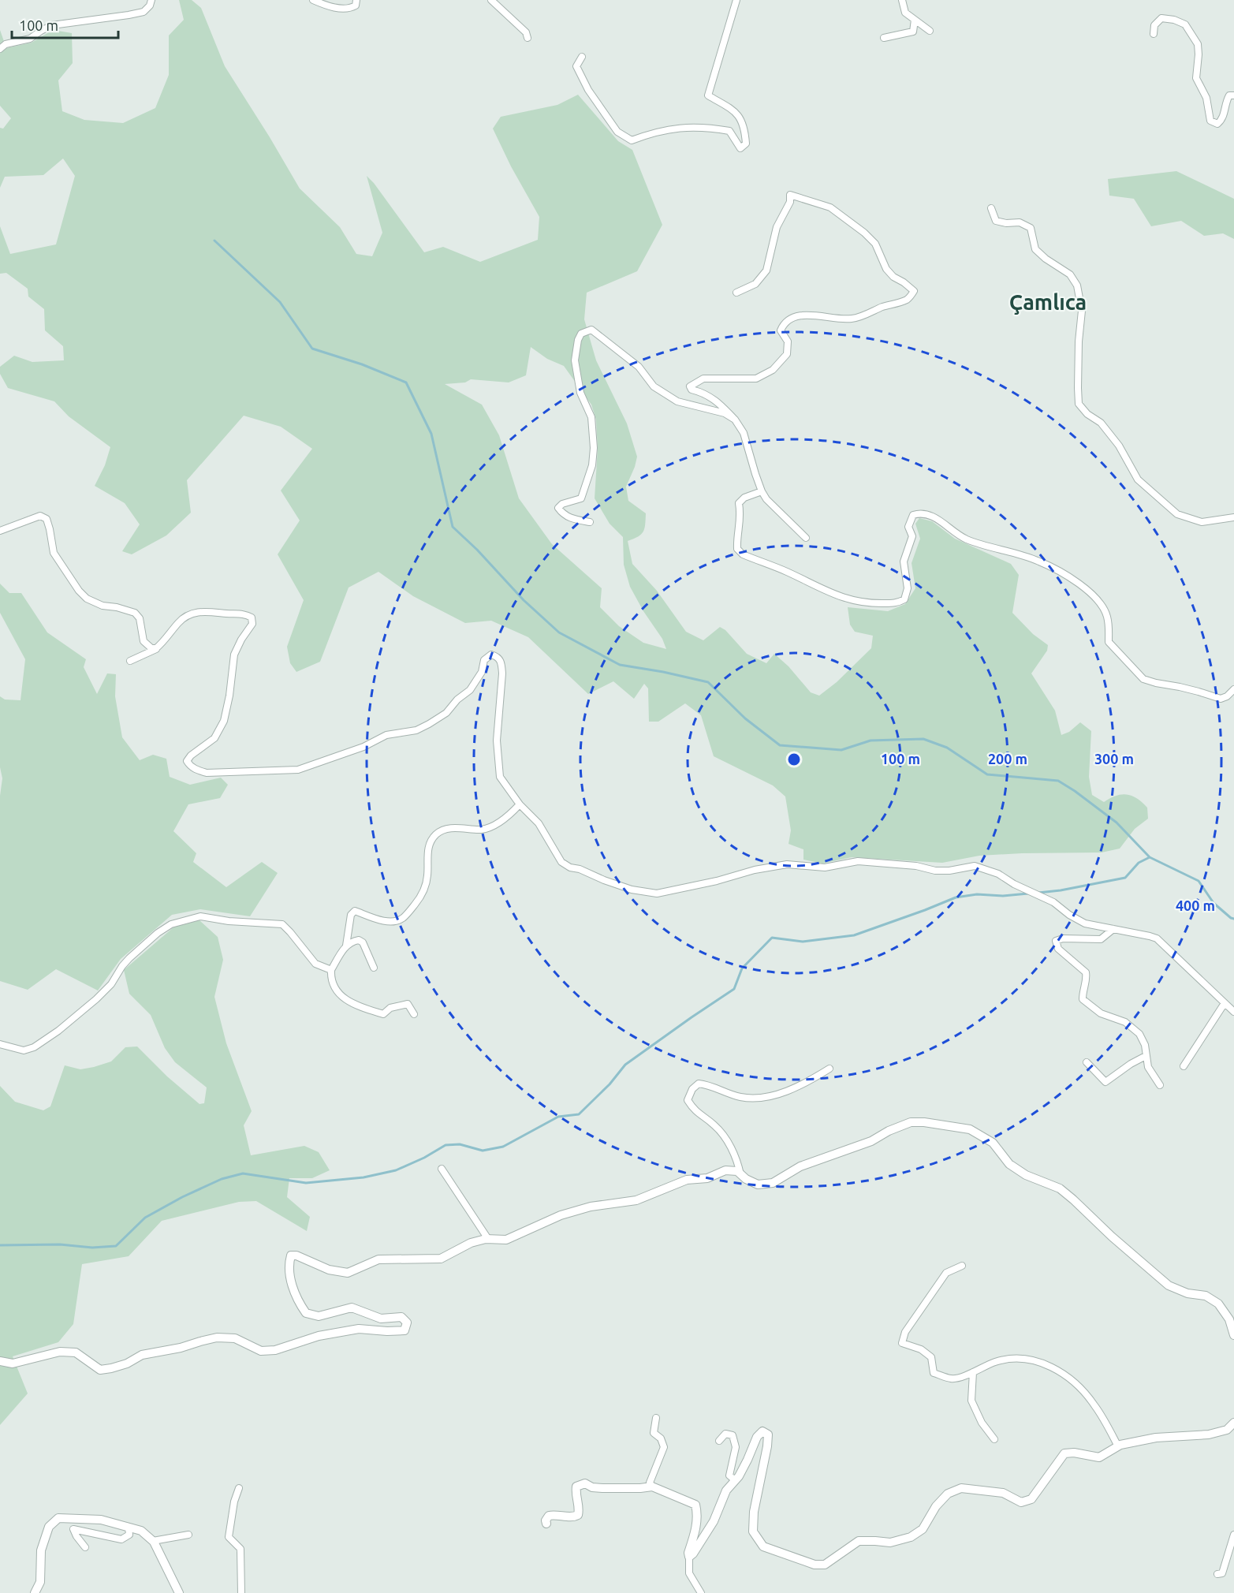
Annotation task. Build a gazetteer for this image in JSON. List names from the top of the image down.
{
  "districts": ["Çamlıca"],
  "scale_bar": "100 m",
  "rings": [
    "100 m",
    "200 m",
    "300 m",
    "400 m"
  ]
}
